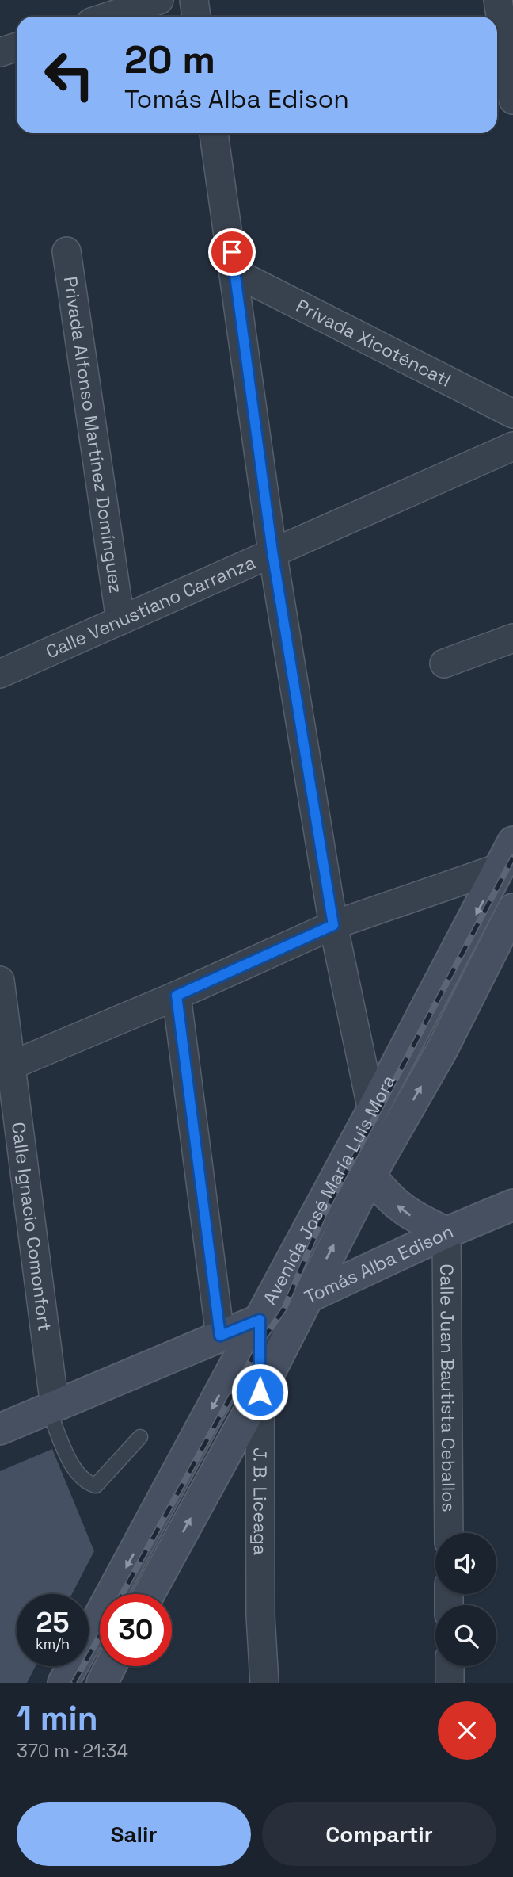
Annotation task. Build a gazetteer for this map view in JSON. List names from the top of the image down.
{
  "streets": {
    "street": [
      "Privada Xicoténcatl",
      "Privada Alfonso Martínez Domínguez",
      "Calle Venustiano Carranza",
      "Avenida José María Luis Mora",
      "Calle Ignacio Comonfort",
      "Tomás Alba Edison",
      "Calle Juan Bautista Ceballos",
      "J. B. Liceaga"
    ]
  },
  "crossings": [
    ["Privada Alfonso Martínez Domínguez", "Calle Venustiano Carranza"],
    ["Avenida José María Luis Mora", "Tomás Alba Edison"],
    ["Avenida José María Luis Mora", "J. B. Liceaga"],
    ["Calle Ignacio Comonfort", "Tomás Alba Edison"],
    ["Tomás Alba Edison", "Calle Juan Bautista Ceballos"],
    ["Tomás Alba Edison", "J. B. Liceaga"]
  ],
  "page": {
    "turn": ["20 m", "Tomás Alba Edison"],
    "speed": "25 km/h",
    "limit": "30",
    "heading": ["1 min", "370 m · 21:34"],
    "buttons": ["Salir", "Compartir"]
  }
}
